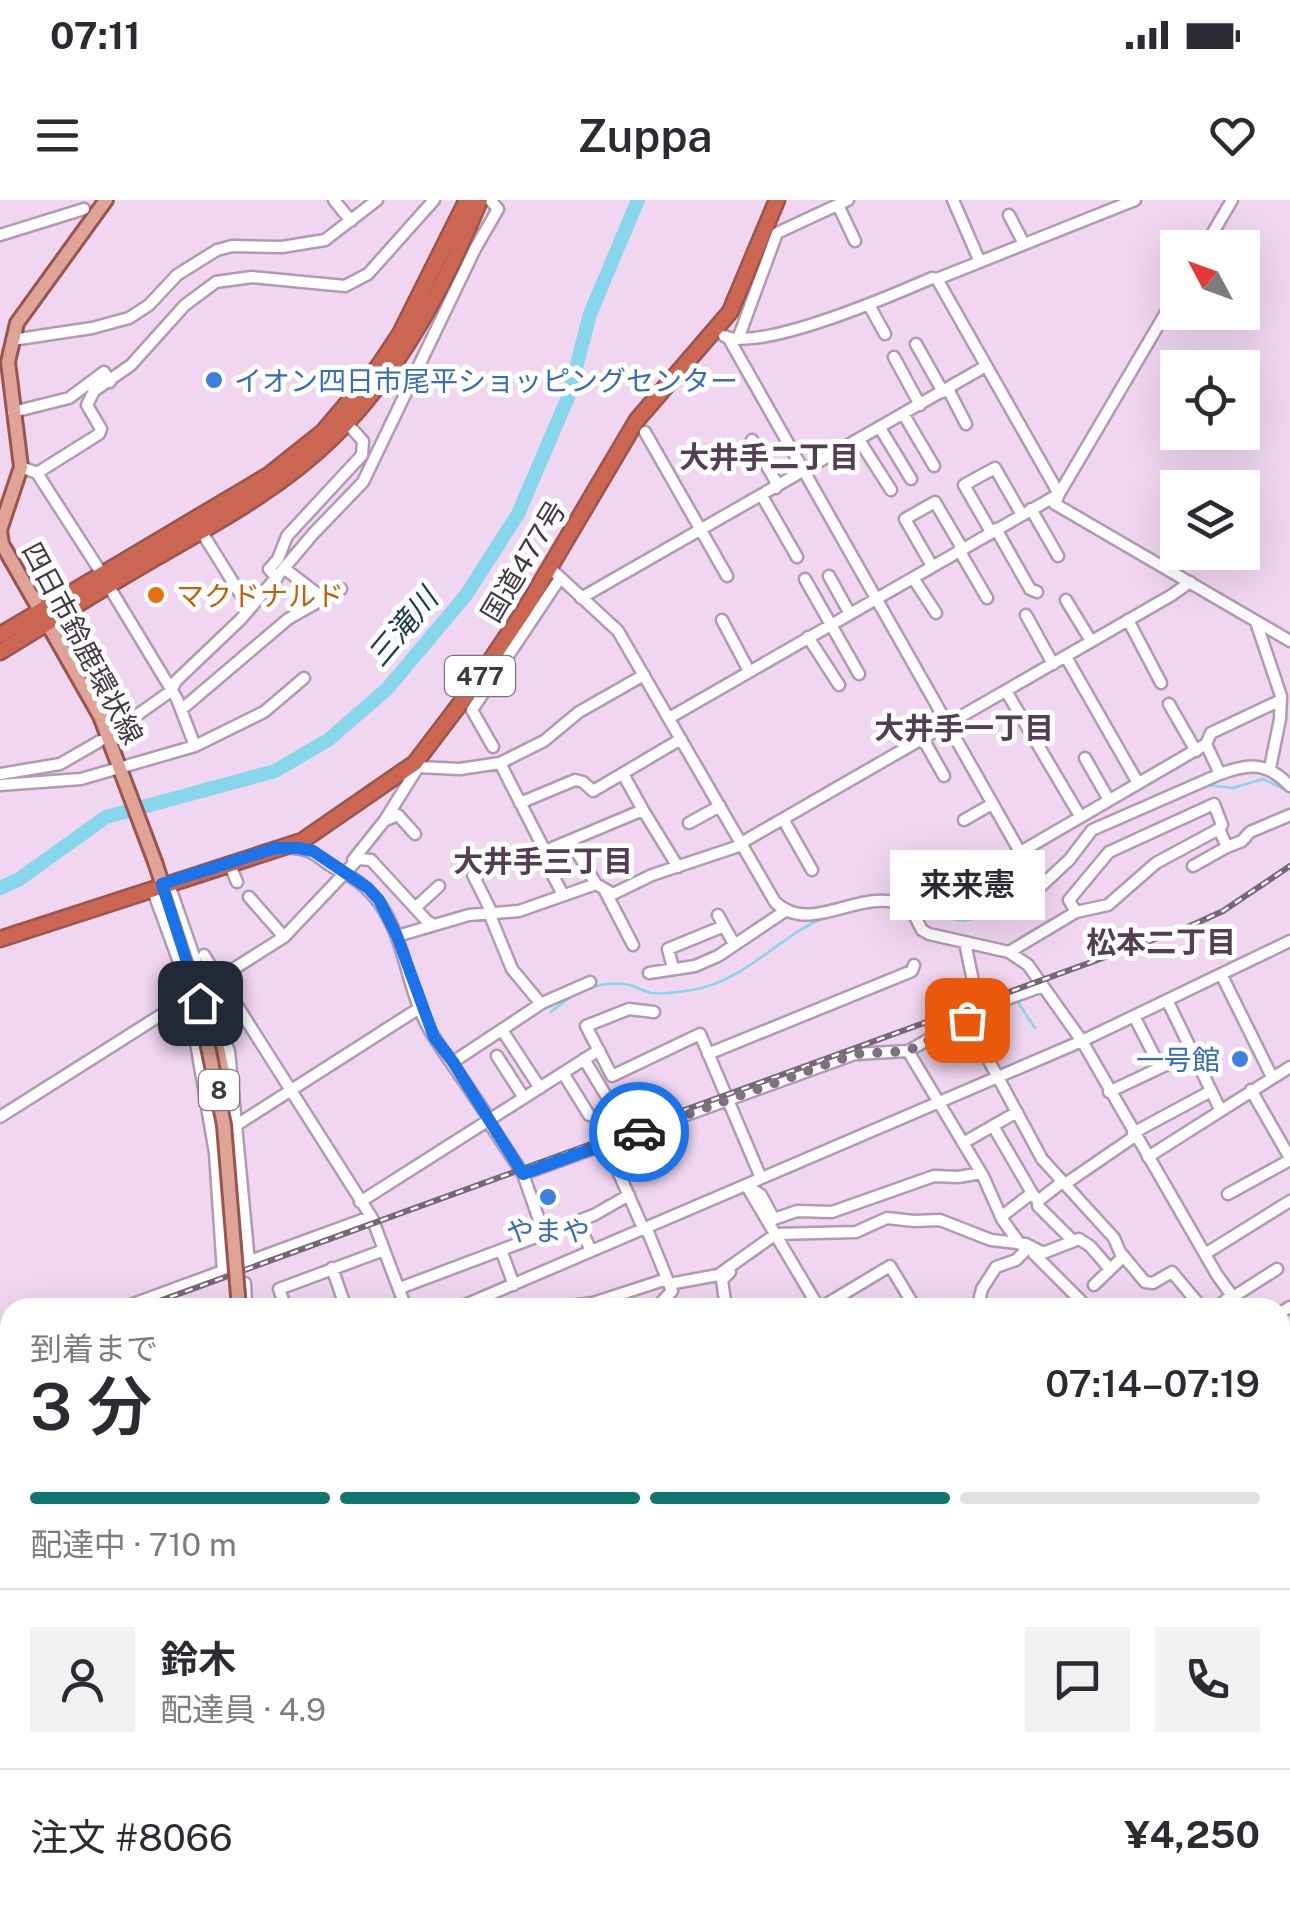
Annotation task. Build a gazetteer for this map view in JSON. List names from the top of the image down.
{
  "streets": {
    "highway": ["国道477号", "477"],
    "main road": ["四日市鈴鹿環状線", "8"]
  },
  "crossings": [
    ["国道477号", "四日市鈴鹿環状線"],
    ["四日市鈴鹿環状線", "8"]
  ],
  "districts": [
    "大井手二丁目",
    "大井手一丁目",
    "大井手三丁目",
    "松本二丁目"
  ],
  "water": ["三滝川"],
  "places": [
    "イオン四日市尾平ショッピングセンター",
    "マクドナルド",
    "来来憲",
    "一号館",
    "やまや"
  ],
  "north": "top left",
  "page": {
    "status": "07:11",
    "header": "Zuppa",
    "bubble": "来来憲",
    "heading": ["3 分", "到着まで", "07:14–07:19"],
    "panel": [
      "鈴木",
      "配達員 · 4.9",
      "注文 #8066",
      "¥4,250"
    ],
    "bar": "配達中 · 710 m"
  }
}
